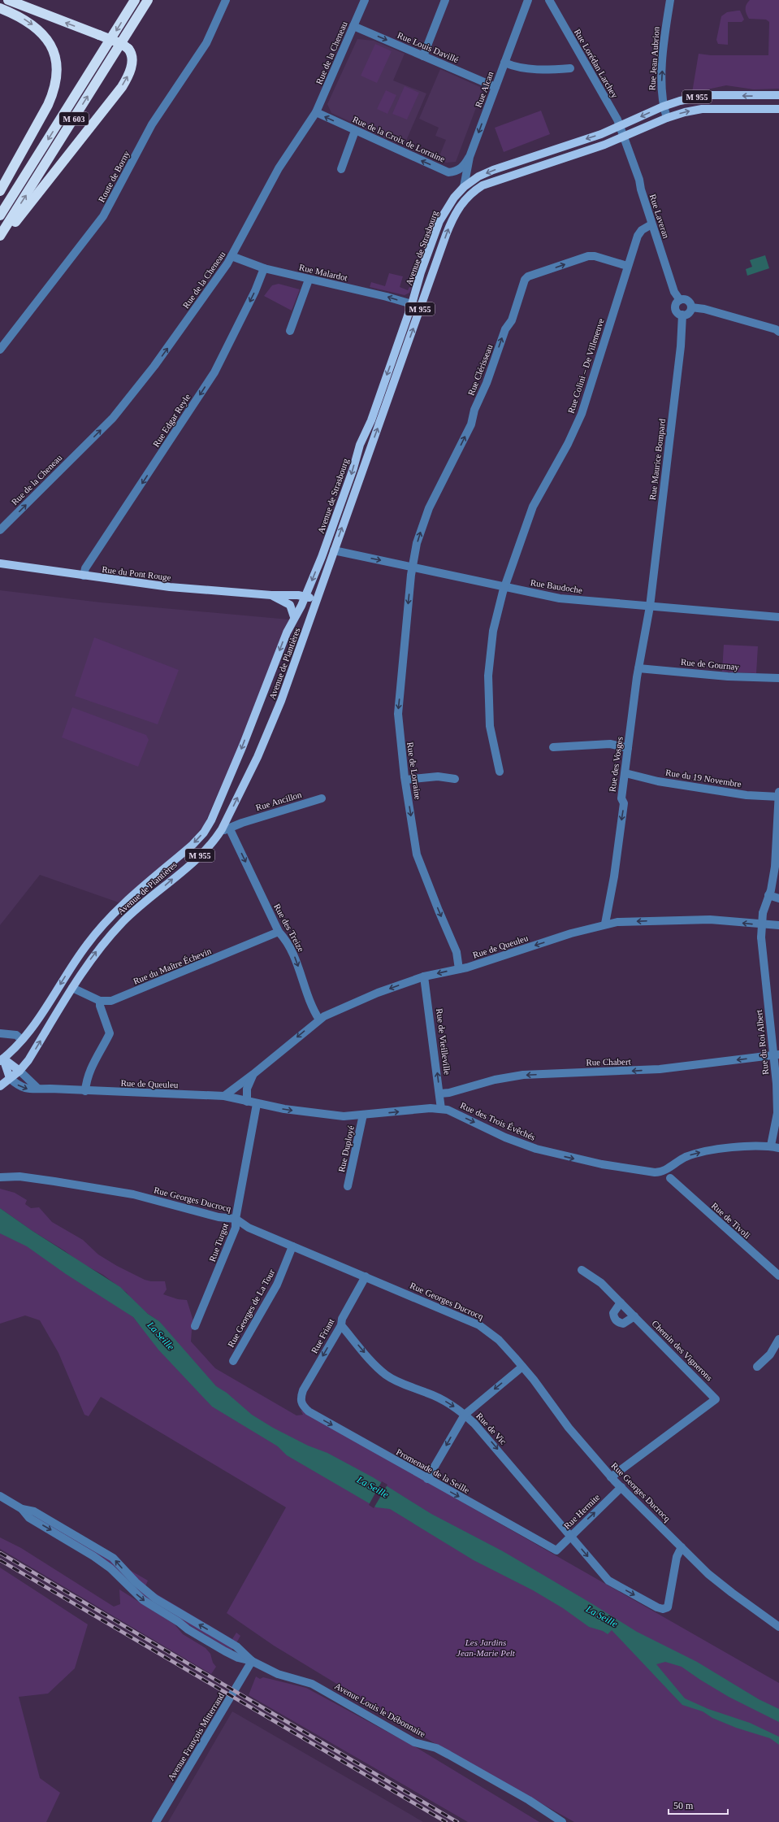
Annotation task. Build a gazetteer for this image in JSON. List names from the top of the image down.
{
  "streets": {
    "highway": ["M 603"],
    "main road": [
      "M 955",
      "Avenue de Strasbourg",
      "Rue du Pont Rouge",
      "Avenue de Plantières"
    ],
    "street": [
      "Rue Louis Davillé",
      "Rue de la Cheneau",
      "Rue Jean Aubrion",
      "Rue Lorédan Larchey",
      "Rue Alcan",
      "Rue de la Croix de Lorraine",
      "Route de Borny",
      "Rue Laveran",
      "Rue Malardot",
      "Rue Colini – De Villeneuve",
      "Rue Clérisseau",
      "Rue Edgar Reyle",
      "Rue Maurice Bompard",
      "Rue Baudoche",
      "Rue de Gournay",
      "Rue des Vosges",
      "Rue de Lorraine",
      "Rue du 19 Novembre",
      "Rue Ancillon",
      "Rue des Treize",
      "Rue de Queuleu",
      "Rue du Maître Échevin",
      "Rue de Vieilleville",
      "Rue du Roi Albert",
      "Rue Chabert",
      "Rue des Trois Évêchés",
      "Rue Duployé",
      "Rue Georges Ducrocq",
      "Rue de Tivoli",
      "Rue Turgot",
      "Rue Georges de La Tour",
      "Rue Friant",
      "Chemin des Vignerons",
      "Rue de Vic",
      "Promenade de la Seille",
      "Rue Hermite",
      "Avenue Louis le Débonnaire",
      "Avenue François Mitterrand"
    ]
  },
  "crossings": [
    ["Rue Louis Davillé", "Rue de la Cheneau"],
    ["Rue Louis Davillé", "Rue Alcan"],
    ["Rue de la Cheneau", "Rue de la Croix de Lorraine"],
    ["Rue de la Cheneau", "Rue Malardot"],
    ["Rue Jean Aubrion", "M 955"],
    ["Rue Jean Aubrion", "Avenue de Strasbourg"],
    ["Rue Lorédan Larchey", "M 955"],
    ["Rue Lorédan Larchey", "Rue Laveran"],
    ["Rue Lorédan Larchey", "Avenue de Strasbourg"],
    ["Rue Alcan", "Rue de la Croix de Lorraine"],
    ["Rue Alcan", "Avenue de Strasbourg"],
    ["M 955", "Rue Laveran"],
    ["M 955", "Rue du Pont Rouge"],
    ["M 955", "Rue Baudoche"],
    ["M 955", "Avenue de Plantières"],
    ["Rue Laveran", "Rue Colini – De Villeneuve"],
    ["Rue Laveran", "Rue Maurice Bompard"],
    ["Avenue de Strasbourg", "Rue Malardot"],
    ["Avenue de Strasbourg", "Rue du Pont Rouge"],
    ["Avenue de Strasbourg", "Avenue de Plantières"],
    ["Rue Malardot", "Rue Edgar Reyle"],
    ["Rue Colini – De Villeneuve", "Rue Clérisseau"],
    ["Rue Colini – De Villeneuve", "Rue Baudoche"],
    ["Rue Clérisseau", "Rue Baudoche"],
    ["Rue Clérisseau", "Rue de Lorraine"],
    ["Rue Edgar Reyle", "Rue du Pont Rouge"],
    ["Rue Maurice Bompard", "Rue Baudoche"],
    ["Rue Maurice Bompard", "Rue des Vosges"],
    ["Rue du Pont Rouge", "Avenue de Plantières"],
    ["Rue Baudoche", "Rue des Vosges"],
    ["Rue Baudoche", "Rue de Lorraine"],
    ["Avenue de Plantières", "Rue Ancillon"],
    ["Avenue de Plantières", "Rue des Treize"],
    ["Avenue de Plantières", "Rue de Queuleu"],
    ["Rue de Gournay", "Rue des Vosges"],
    ["Rue des Vosges", "Rue du 19 Novembre"],
    ["Rue des Vosges", "Rue de Queuleu"],
    ["Rue de Lorraine", "Rue de Queuleu"],
    ["Rue Ancillon", "Rue des Treize"],
    ["Rue des Treize", "Rue de Queuleu"],
    ["Rue des Treize", "Rue du Maître Échevin"],
    ["Rue de Queuleu", "Rue de Vieilleville"],
    ["Rue de Queuleu", "Rue des Trois Évêchés"],
    ["Rue de Vieilleville", "Rue Chabert"],
    ["Rue de Vieilleville", "Rue des Trois Évêchés"],
    ["Rue du Roi Albert", "Rue Chabert"],
    ["Rue des Trois Évêchés", "Rue Duployé"],
    ["Rue des Trois Évêchés", "Rue de Tivoli"],
    ["Rue des Trois Évêchés", "Rue Turgot"],
    ["Rue Georges Ducrocq", "Rue Turgot"],
    ["Rue Georges Ducrocq", "Rue Georges de La Tour"],
    ["Rue Georges Ducrocq", "Rue Friant"],
    ["Rue Georges Ducrocq", "Chemin des Vignerons"],
    ["Rue Georges Ducrocq", "Rue de Vic"],
    ["Rue Georges Ducrocq", "Rue Hermite"],
    ["Rue Friant", "Rue de Vic"],
    ["Rue Friant", "Promenade de la Seille"],
    ["Rue de Vic", "Rue Hermite"],
    ["Promenade de la Seille", "Rue Hermite"],
    ["Avenue Louis le Débonnaire", "Avenue François Mitterrand"]
  ],
  "one_way": [
    "Rue Louis Davillé",
    "Rue de la Cheneau",
    "Rue Jean Aubrion",
    "Rue Alcan",
    "Rue de la Croix de Lorraine",
    "Rue Malardot",
    "Rue Clérisseau",
    "Rue Edgar Reyle",
    "Rue des Vosges",
    "Rue de Lorraine",
    "Rue des Treize",
    "Rue de Queuleu",
    "Rue de Vieilleville",
    "Rue Chabert",
    "Rue des Trois Évêchés",
    "Rue Friant",
    "Rue de Vic",
    "Promenade de la Seille",
    "Rue Hermite"
  ],
  "water": ["La Seille"],
  "parks": ["Les Jardins Jean-Marie Pelt"],
  "scale_bar": "50 m"
}
